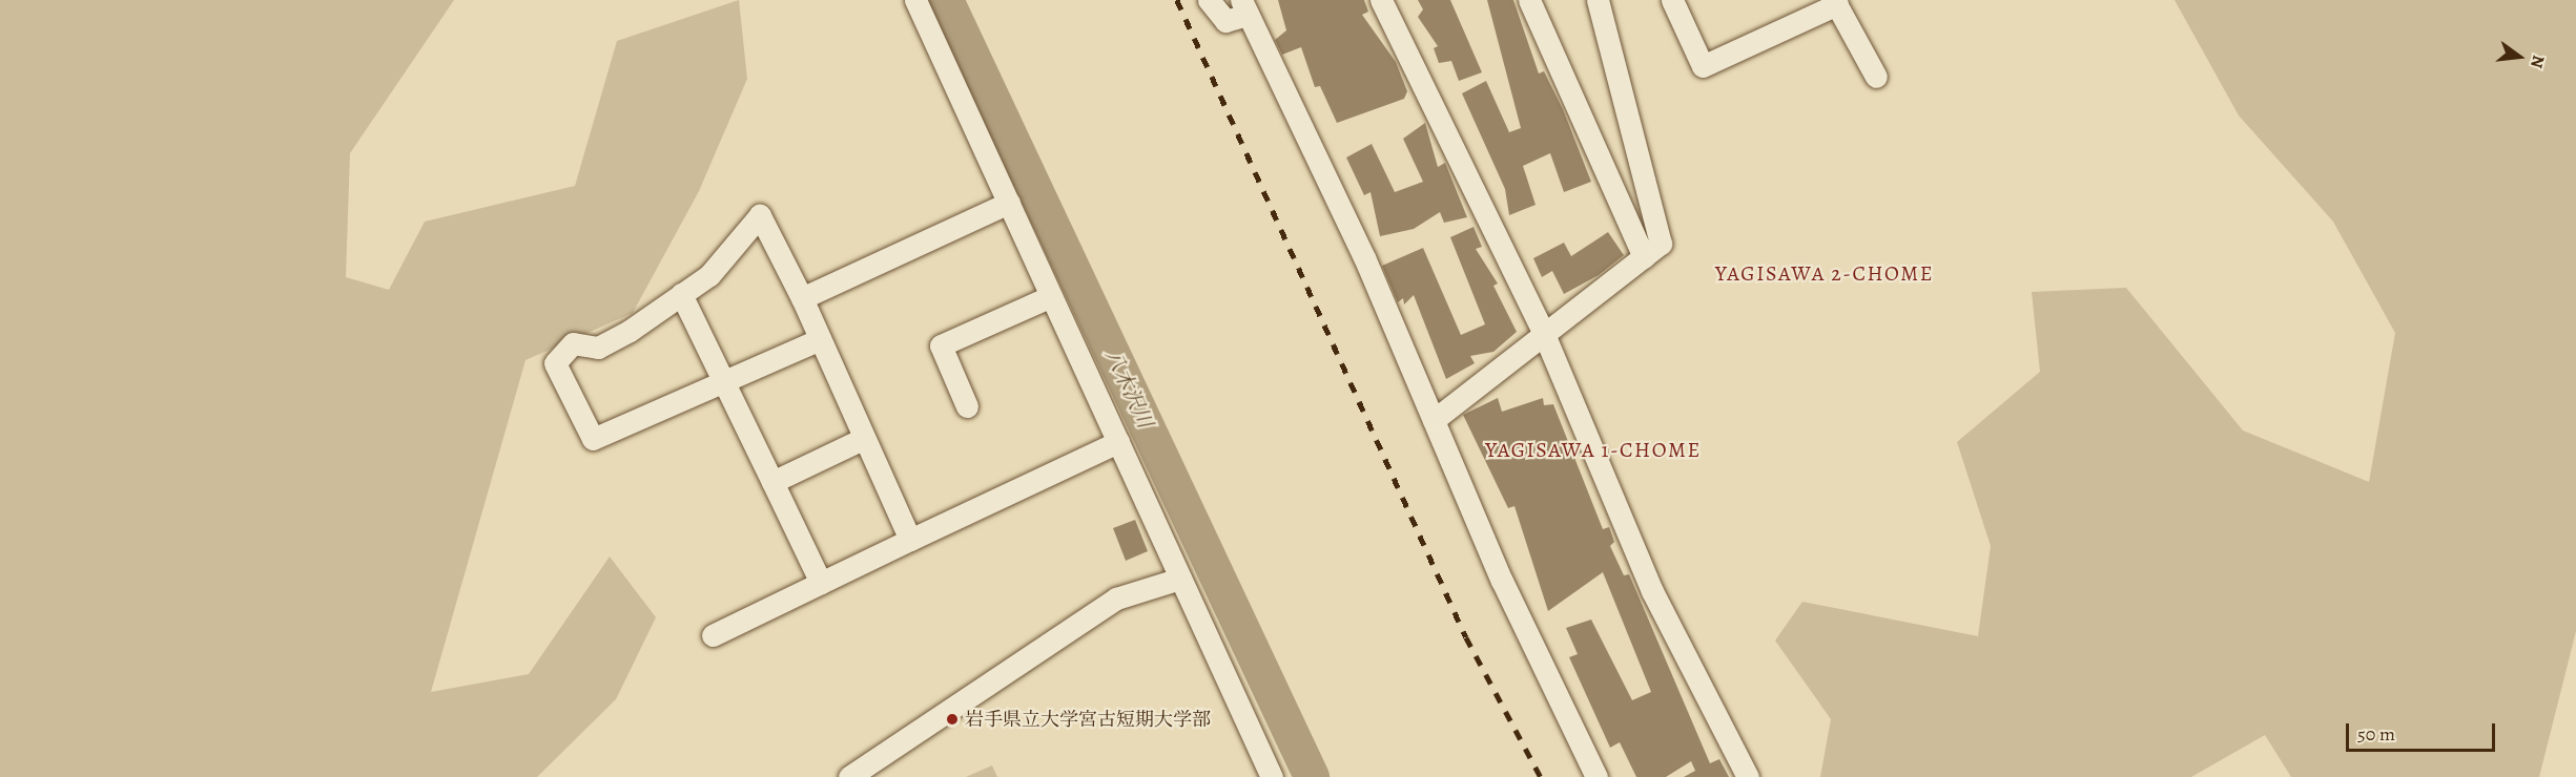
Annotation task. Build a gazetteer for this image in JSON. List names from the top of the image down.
{
  "districts": ["YAGISAWA 2-CHOME", "YAGISAWA 1-CHOME"],
  "water": ["八木沢川"],
  "places": ["岩手県立大学宮古短期大学部"],
  "scale_bar": "50 m",
  "north": "right"
}
